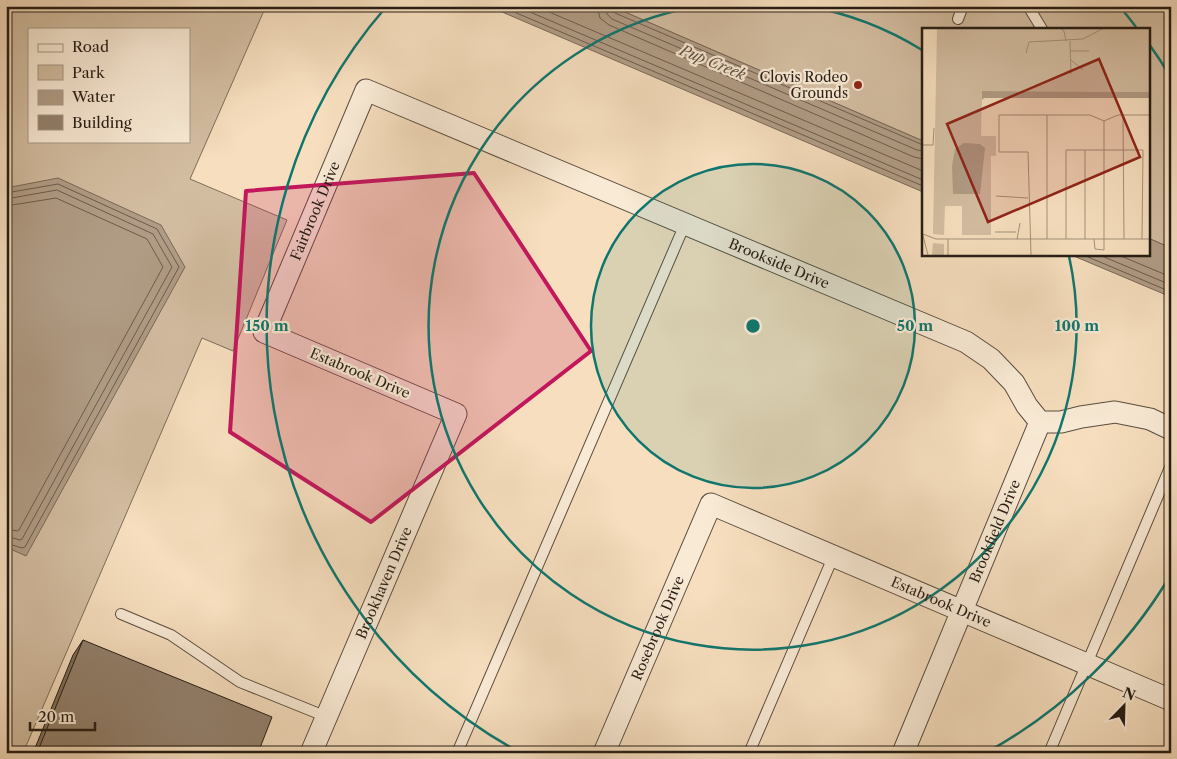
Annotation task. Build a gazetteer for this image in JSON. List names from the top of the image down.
{
  "streets": {
    "street": [
      "Fairbrook Drive",
      "Brookside Drive",
      "Estabrook Drive",
      "Brookfield Drive",
      "Brookhaven Drive",
      "Rosebrook Drive"
    ]
  },
  "crossings": [
    ["Fairbrook Drive", "Brookside Drive"],
    ["Fairbrook Drive", "Estabrook Drive"],
    ["Brookside Drive", "Brookfield Drive"],
    ["Estabrook Drive", "Brookfield Drive"],
    ["Estabrook Drive", "Brookhaven Drive"],
    ["Estabrook Drive", "Rosebrook Drive"]
  ],
  "water": ["Pup Creek"],
  "places": ["Clovis Rodeo Grounds"],
  "legend": [
    "Road",
    "Park",
    "Water",
    "Building"
  ],
  "scale_bar": "20 m",
  "north": "top right",
  "rings": ["50 m", "100 m", "150 m"]
}
